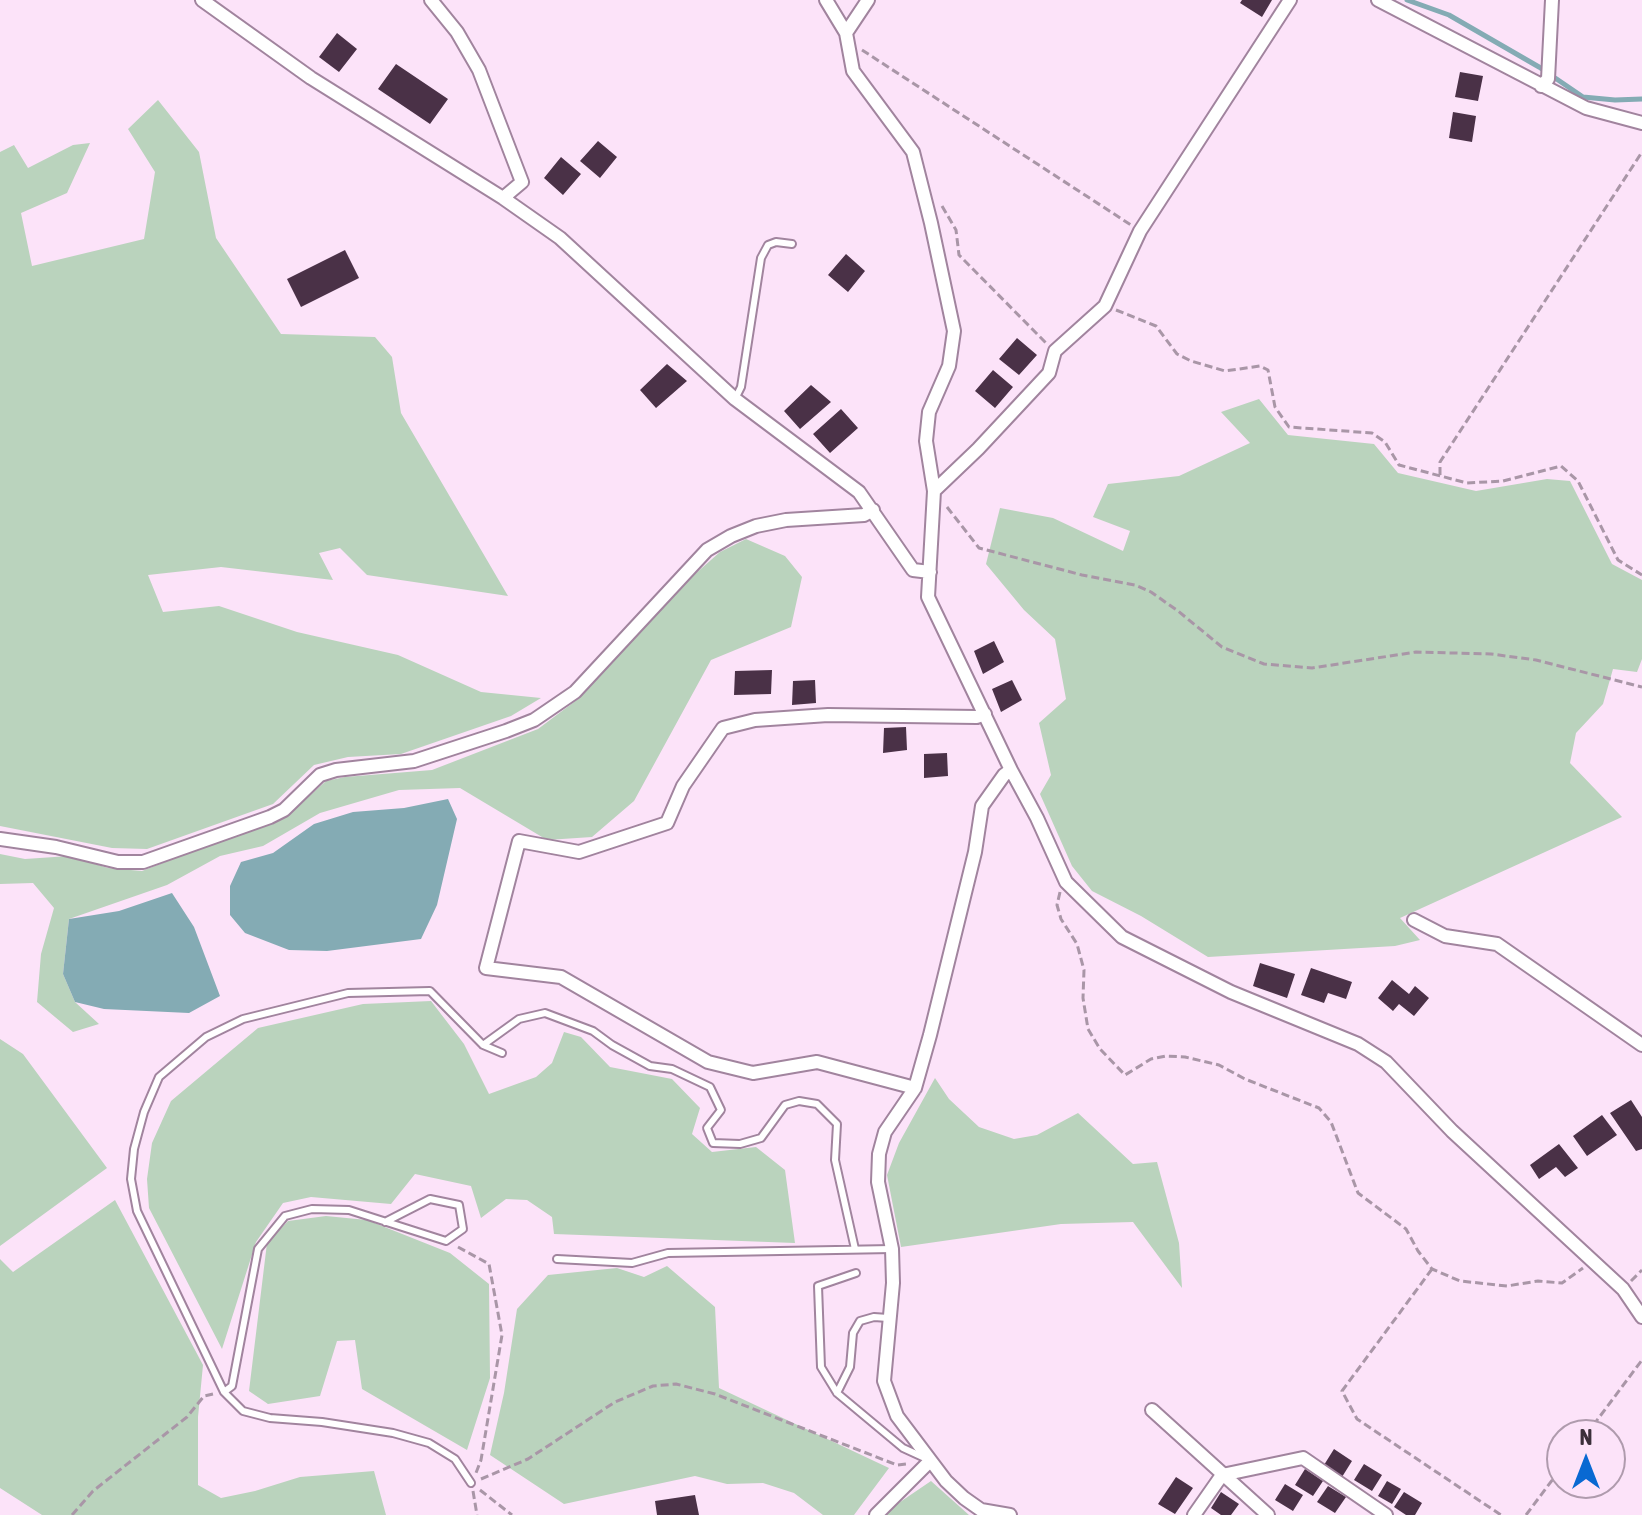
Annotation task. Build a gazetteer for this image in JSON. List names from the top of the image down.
{
  "north": "top"
}
